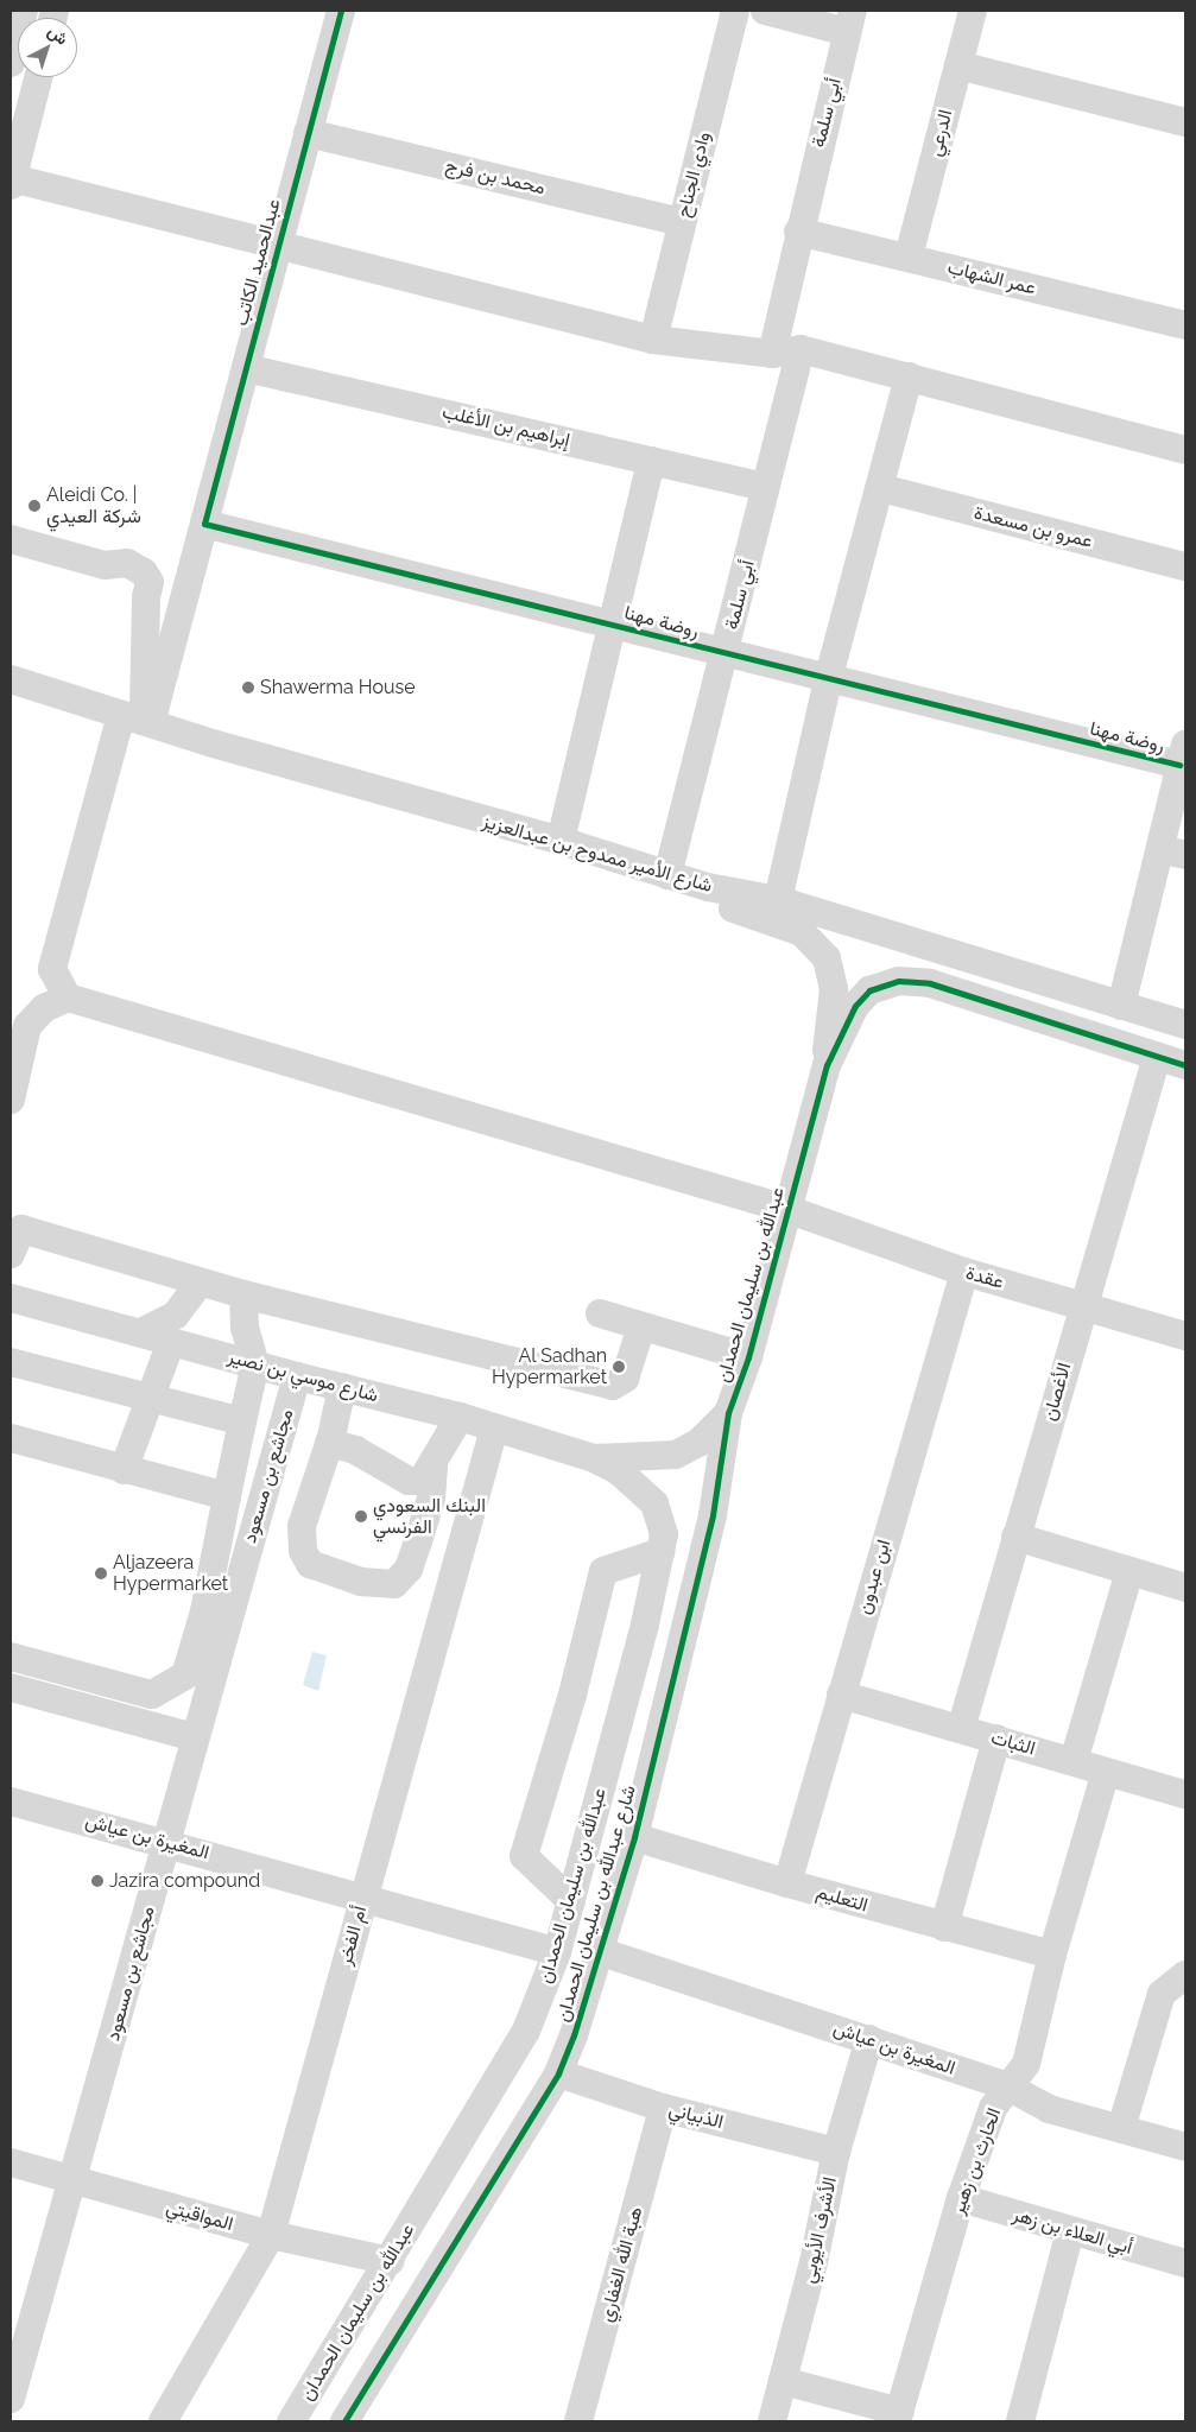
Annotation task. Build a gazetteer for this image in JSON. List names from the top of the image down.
{
  "streets": {
    "street": [
      "أبي سلمة",
      "الدرعي",
      "وادي الجناح",
      "محمد بن فرج",
      "عبدالحميد الكاتب",
      "عمر الشهاب",
      "إبراهيم بن الأغلب",
      "عمرو بن مسعدة",
      "روضة مهنا",
      "شارع الأمير ممدوح بن عبدالعزيز",
      "عقدة",
      "عبدالله بن سليمان الحمدان",
      "شارع موسي بن نصير",
      "الأغصان",
      "مجاشع بن مسعود",
      "ابن عبدون",
      "الثبات",
      "المغيرة بن عياش",
      "التعليم",
      "شارع عبدالله بن سليمان الحمدان",
      "أم الفخر",
      "الذبياني",
      "الحارث بن زهير",
      "المواقيتي",
      "الأشرف الأيوبي",
      "أبي العلاء بن زهر",
      "هبة الله الغفاري"
    ]
  },
  "crossings": [
    ["أبي سلمة", "عمر الشهاب"],
    ["أبي سلمة", "إبراهيم بن الأغلب"],
    ["أبي سلمة", "روضة مهنا"],
    ["أبي سلمة", "شارع الأمير ممدوح بن عبدالعزيز"],
    ["الدرعي", "عمر الشهاب"],
    ["وادي الجناح", "محمد بن فرج"],
    ["محمد بن فرج", "عبدالحميد الكاتب"],
    ["عبدالحميد الكاتب", "إبراهيم بن الأغلب"],
    ["عبدالحميد الكاتب", "روضة مهنا"],
    ["عبدالحميد الكاتب", "شارع الأمير ممدوح بن عبدالعزيز"],
    ["عقدة", "عبدالله بن سليمان الحمدان"],
    ["عقدة", "الأغصان"],
    ["عقدة", "ابن عبدون"],
    ["عبدالله بن سليمان الحمدان", "شارع موسي بن نصير"],
    ["عبدالله بن سليمان الحمدان", "المغيرة بن عياش"],
    ["عبدالله بن سليمان الحمدان", "شارع عبدالله بن سليمان الحمدان"],
    ["عبدالله بن سليمان الحمدان", "المواقيتي"],
    ["شارع موسي بن نصير", "مجاشع بن مسعود"],
    ["شارع موسي بن نصير", "أم الفخر"],
    ["الأغصان", "الثبات"],
    ["مجاشع بن مسعود", "المغيرة بن عياش"],
    ["مجاشع بن مسعود", "المواقيتي"],
    ["ابن عبدون", "الثبات"],
    ["ابن عبدون", "التعليم"],
    ["الثبات", "الحارث بن زهير"],
    ["المغيرة بن عياش", "شارع عبدالله بن سليمان الحمدان"],
    ["المغيرة بن عياش", "أم الفخر"],
    ["المغيرة بن عياش", "الحارث بن زهير"],
    ["المغيرة بن عياش", "الأشرف الأيوبي"],
    ["التعليم", "شارع عبدالله بن سليمان الحمدان"],
    ["التعليم", "الحارث بن زهير"],
    ["شارع عبدالله بن سليمان الحمدان", "الذبياني"],
    ["أم الفخر", "المواقيتي"],
    ["الذبياني", "الأشرف الأيوبي"],
    ["الذبياني", "هبة الله الغفاري"],
    ["الحارث بن زهير", "أبي العلاء بن زهر"]
  ],
  "places": [
    "Aleidi Co. | شركة العيدي",
    "Shawerma House",
    "Al Sadhan Hypermarket",
    "البنك السعودي الفرنسي",
    "Aljazeera Hypermarket",
    "Jazira compound"
  ],
  "north": "top right"
}
